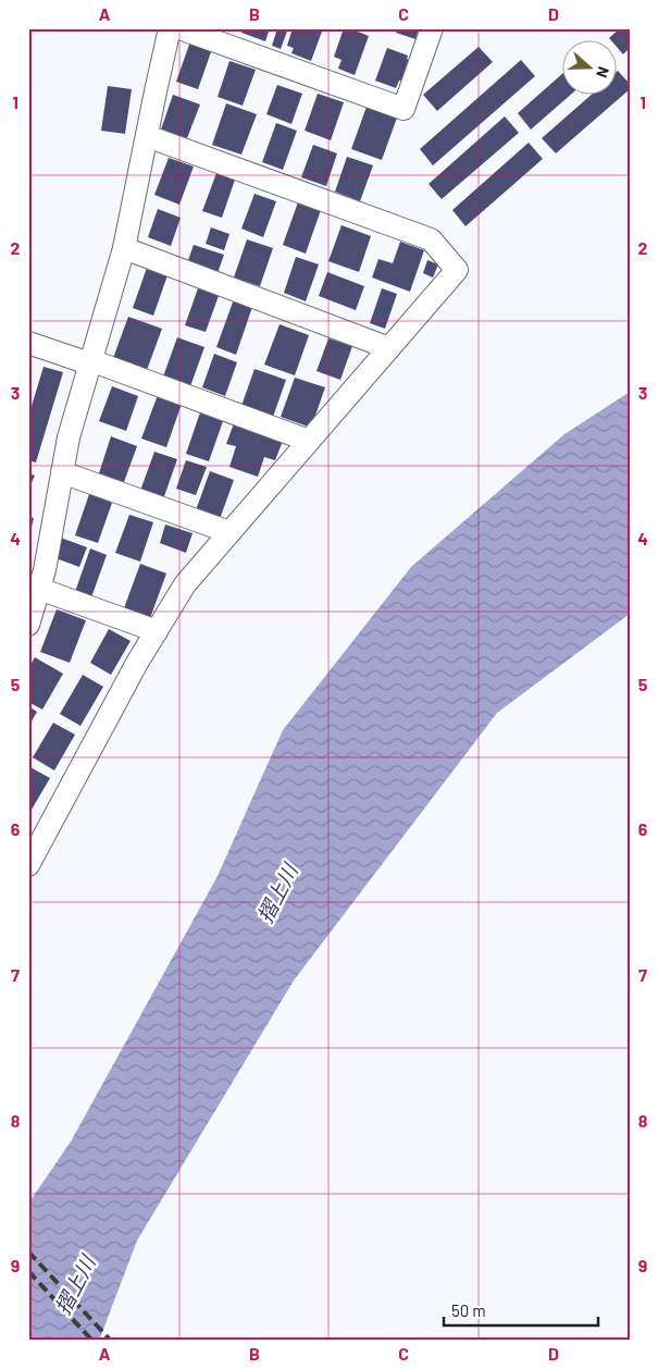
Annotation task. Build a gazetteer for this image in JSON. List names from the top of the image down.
{
  "water": ["摺上川"],
  "scale_bar": "50 m",
  "north": "right",
  "grid": {
    "columns": [
      "A",
      "B",
      "C",
      "D"
    ],
    "rows": [
      "1",
      "2",
      "3",
      "4",
      "5",
      "6",
      "7",
      "8",
      "9"
    ]
  }
}
